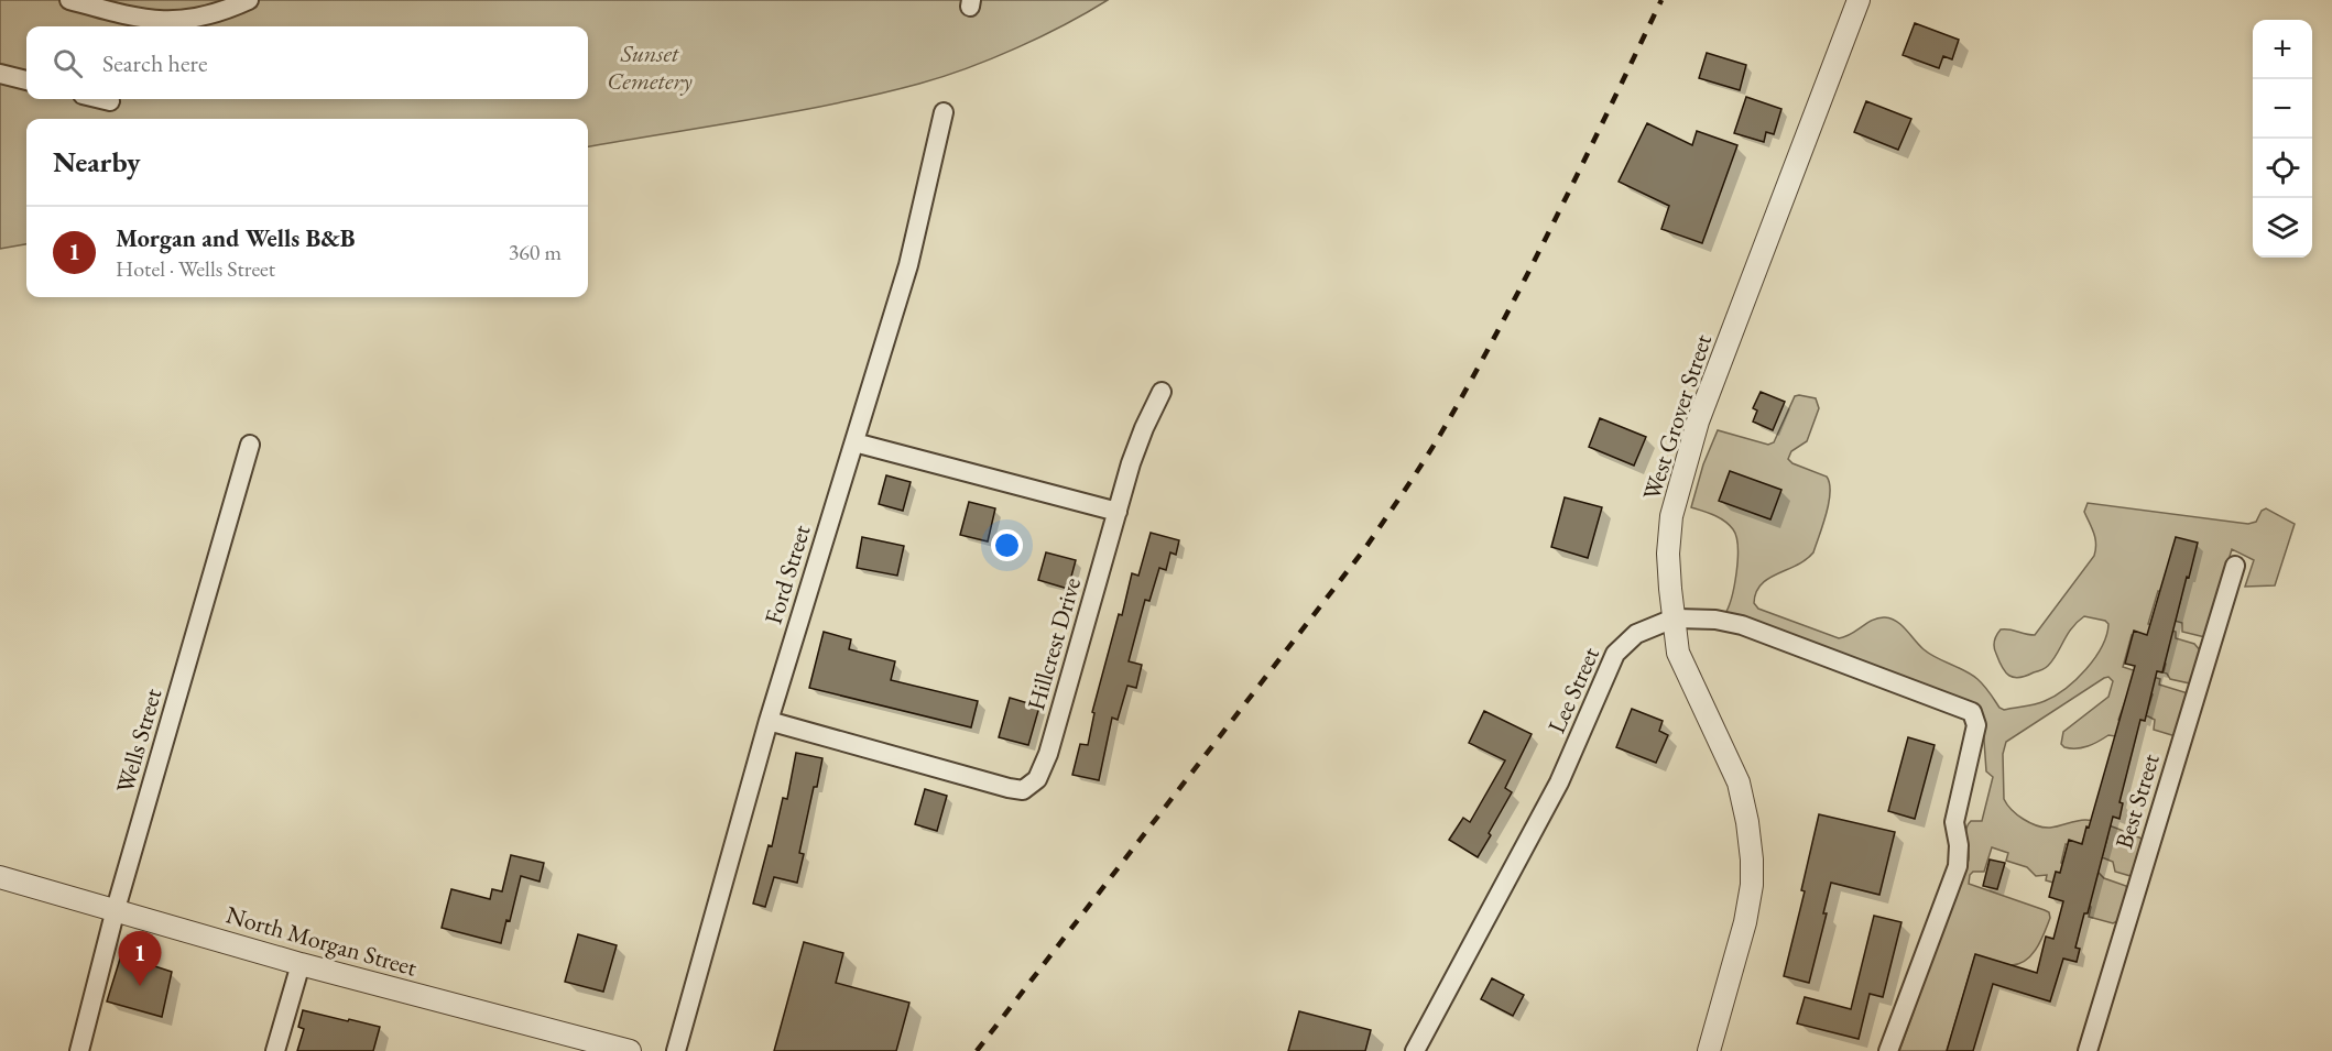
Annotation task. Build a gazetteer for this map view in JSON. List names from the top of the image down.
{
  "streets": {
    "street": [
      "West Grover Street",
      "Ford Street",
      "Hillcrest Drive",
      "Lee Street",
      "Wells Street",
      "Best Street",
      "North Morgan Street"
    ]
  },
  "crossings": [
    ["West Grover Street", "Lee Street"],
    ["Ford Street", "Hillcrest Drive"],
    ["Wells Street", "North Morgan Street"]
  ],
  "parks": ["Sunset Cemetery"],
  "page": {
    "map_buttons": ["+", "−"],
    "search": "Search here",
    "heading": "Nearby",
    "list": [
      {
        "mark": "1",
        "name": "Morgan and Wells B&B",
        "note": "Hotel · Wells Street",
        "value": "360 m"
      }
    ],
    "pins": "1"
  }
}
